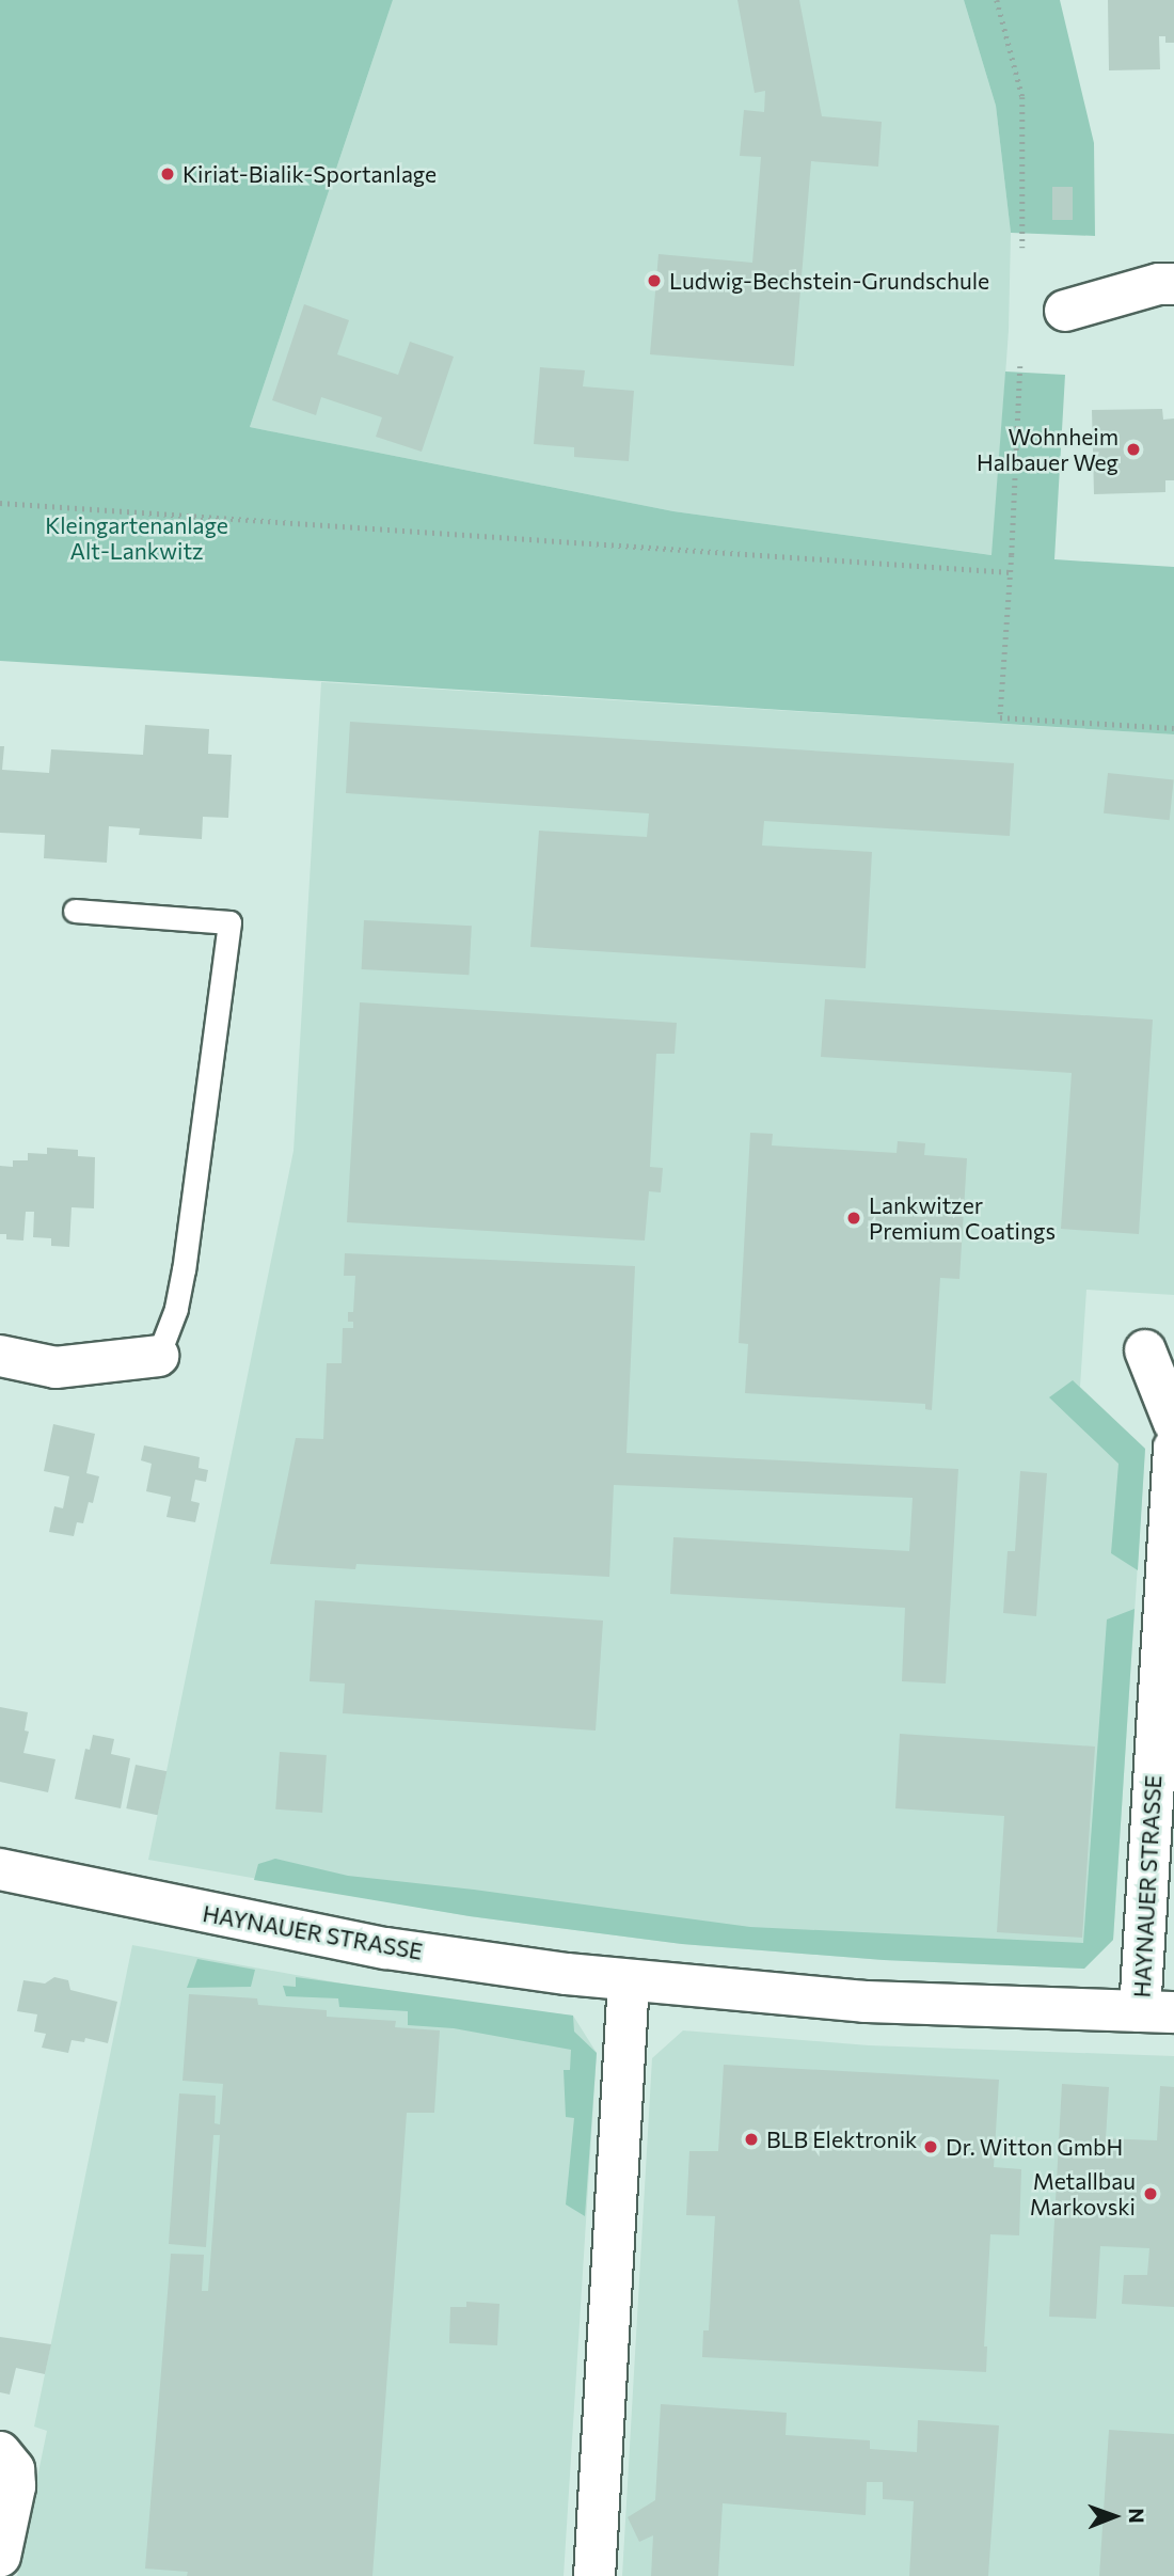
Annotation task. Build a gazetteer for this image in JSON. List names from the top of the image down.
{
  "streets": {
    "street": ["HAYNAUER STRASSE"]
  },
  "parks": ["Kleingartenanlage Alt-Lankwitz"],
  "places": [
    "Kiriat-Bialik-Sportanlage",
    "Ludwig-Bechstein-Grundschule",
    "Wohnheim Halbauer Weg",
    "Lankwitzer Premium Coatings",
    "BLB Elektronik",
    "Dr. Witton GmbH",
    "Metallbau Markovski"
  ],
  "north": "right"
}
